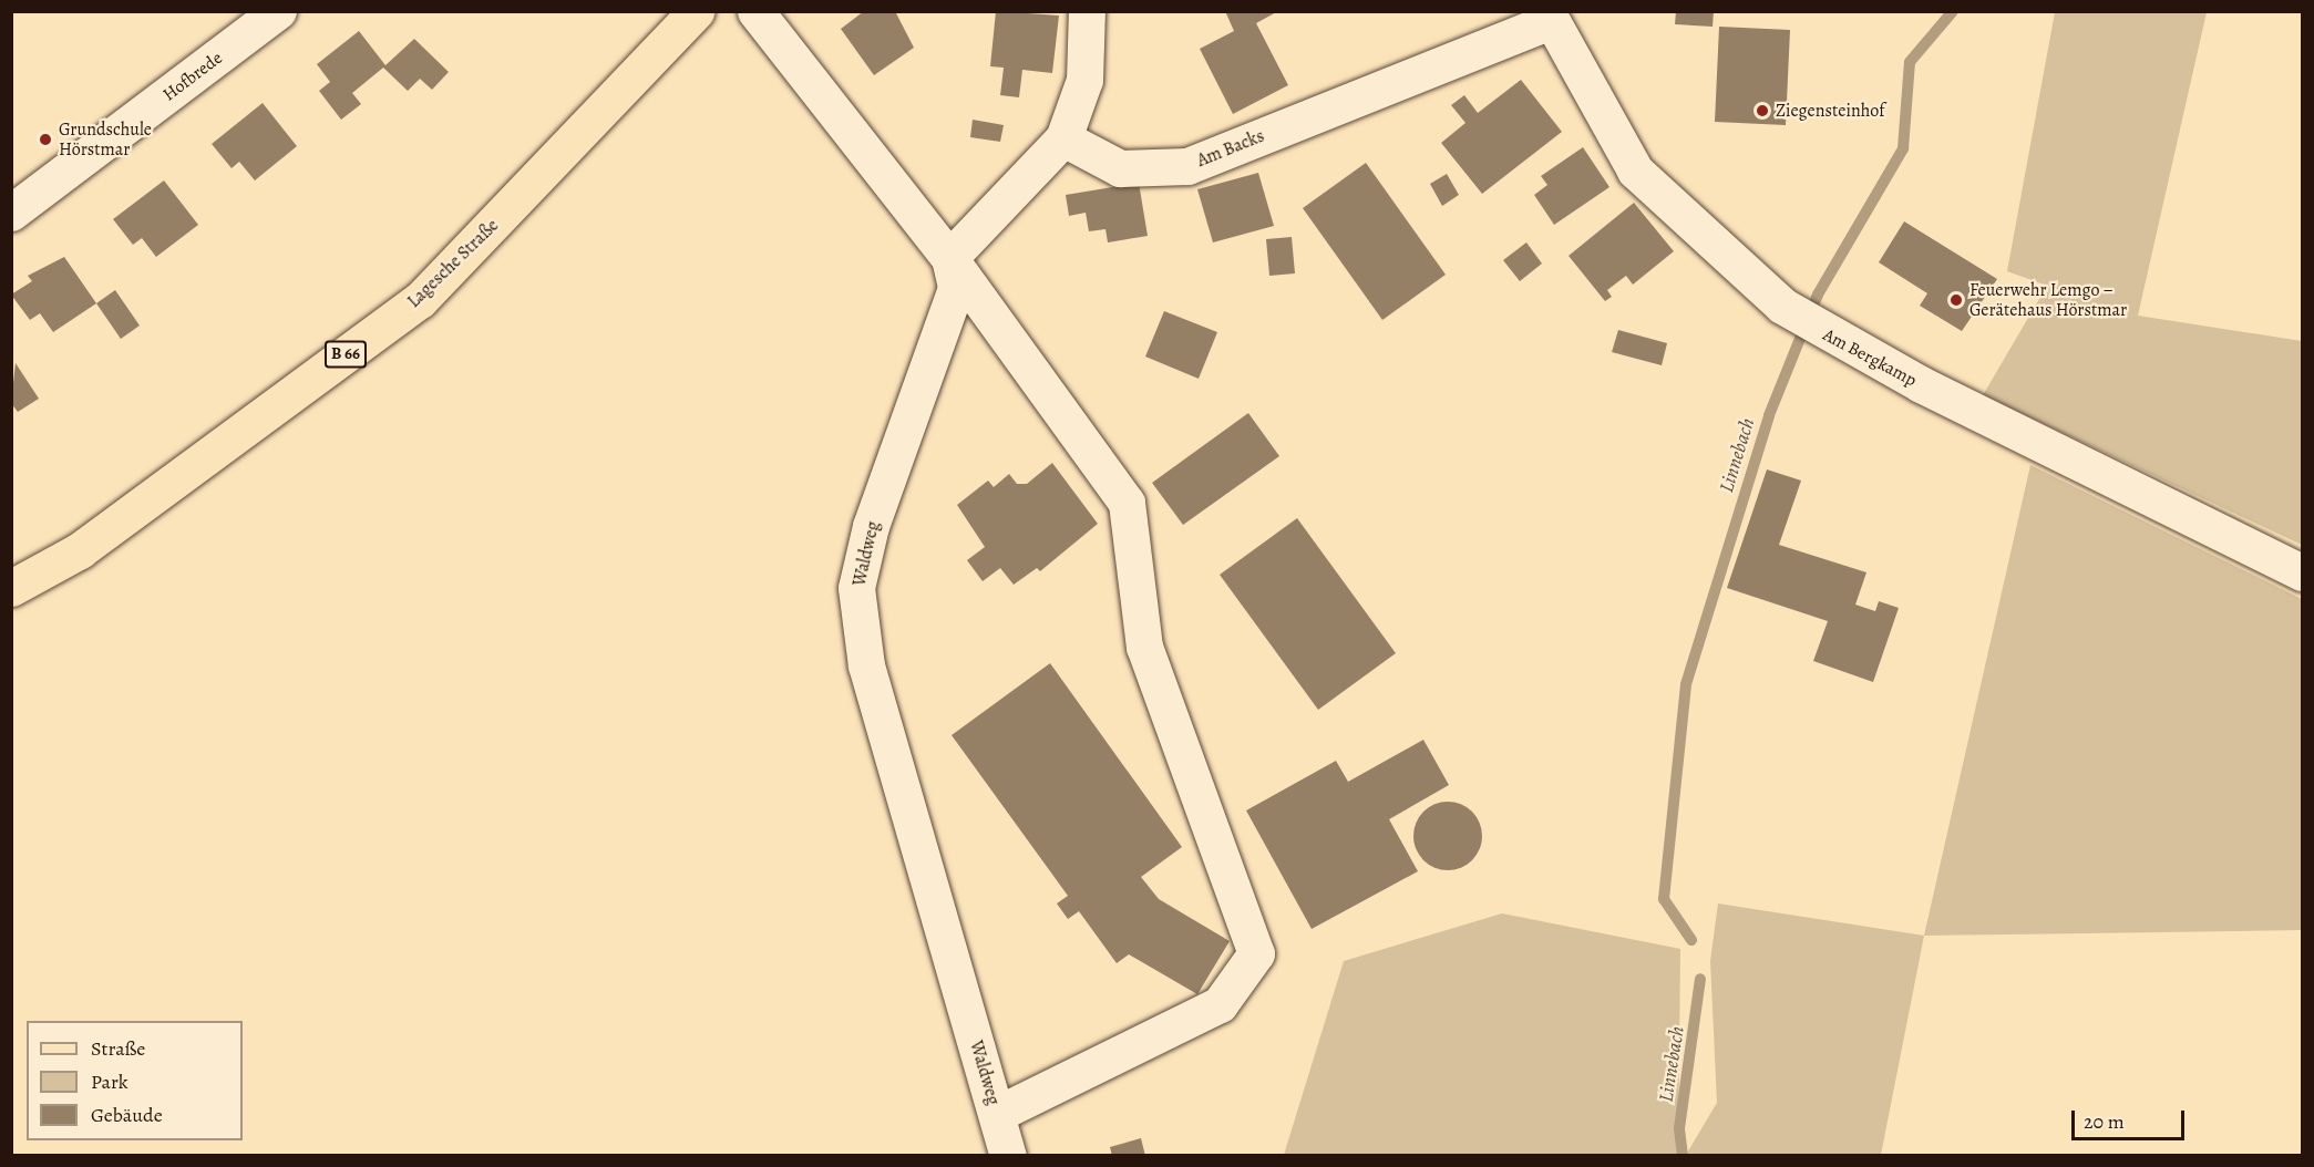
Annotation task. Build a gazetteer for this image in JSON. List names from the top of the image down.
{
  "streets": {
    "main road": ["Lagesche Straße", "B 66"],
    "street": [
      "Hofbrede",
      "Am Backs",
      "Am Bergkamp",
      "Waldweg"
    ]
  },
  "crossings": [
    ["Am Backs", "Am Bergkamp"]
  ],
  "water": ["Linnebach"],
  "places": ["Ziegensteinhof", "Grundschule Hörstmar", "Feuerwehr Lemgo – Gerätehaus Hörstmar"],
  "legend": ["Straße", "Park", "Gebäude"],
  "scale_bar": "20 m"
}
